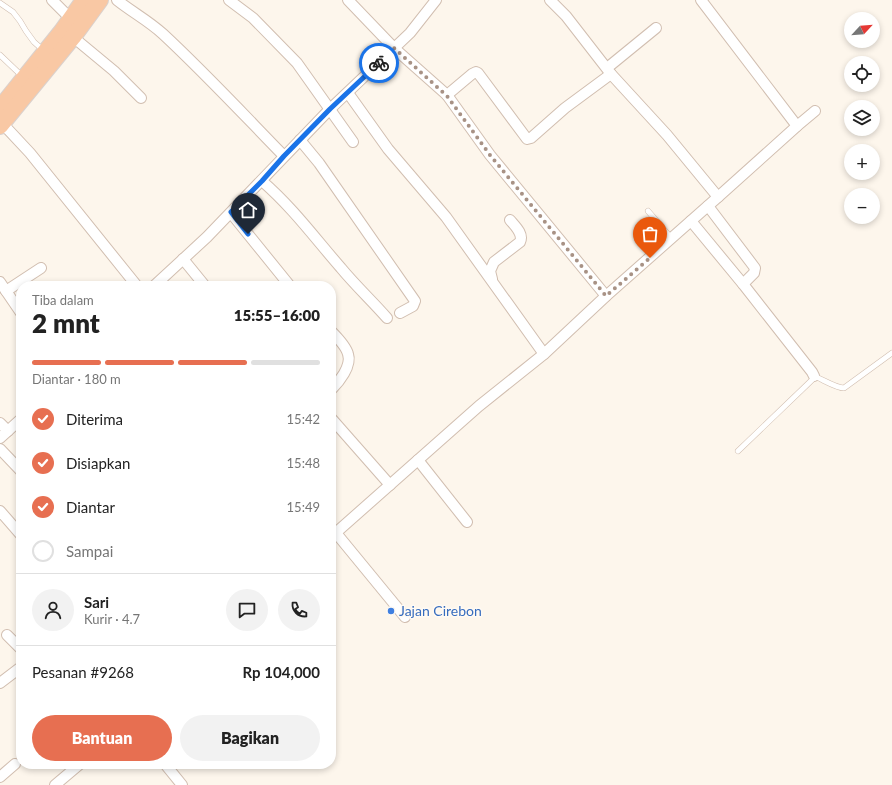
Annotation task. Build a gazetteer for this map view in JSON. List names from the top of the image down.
{
  "places": ["Jajan Cirebon"],
  "north": "top right",
  "page": {
    "map_buttons": ["+", "−"],
    "heading": ["2 mnt", "Tiba dalam", "15:55–16:00"],
    "panel": [
      "Sari",
      "Kurir · 4.7",
      "Pesanan #9268",
      "Rp 104,000"
    ],
    "bar": "Diantar · 180 m",
    "list": [
      ["Diterima", "15:42"],
      ["Disiapkan", "15:48"],
      ["Diantar", "15:49"],
      "Sampai"
    ],
    "buttons": ["Bantuan", "Bagikan"]
  }
}
